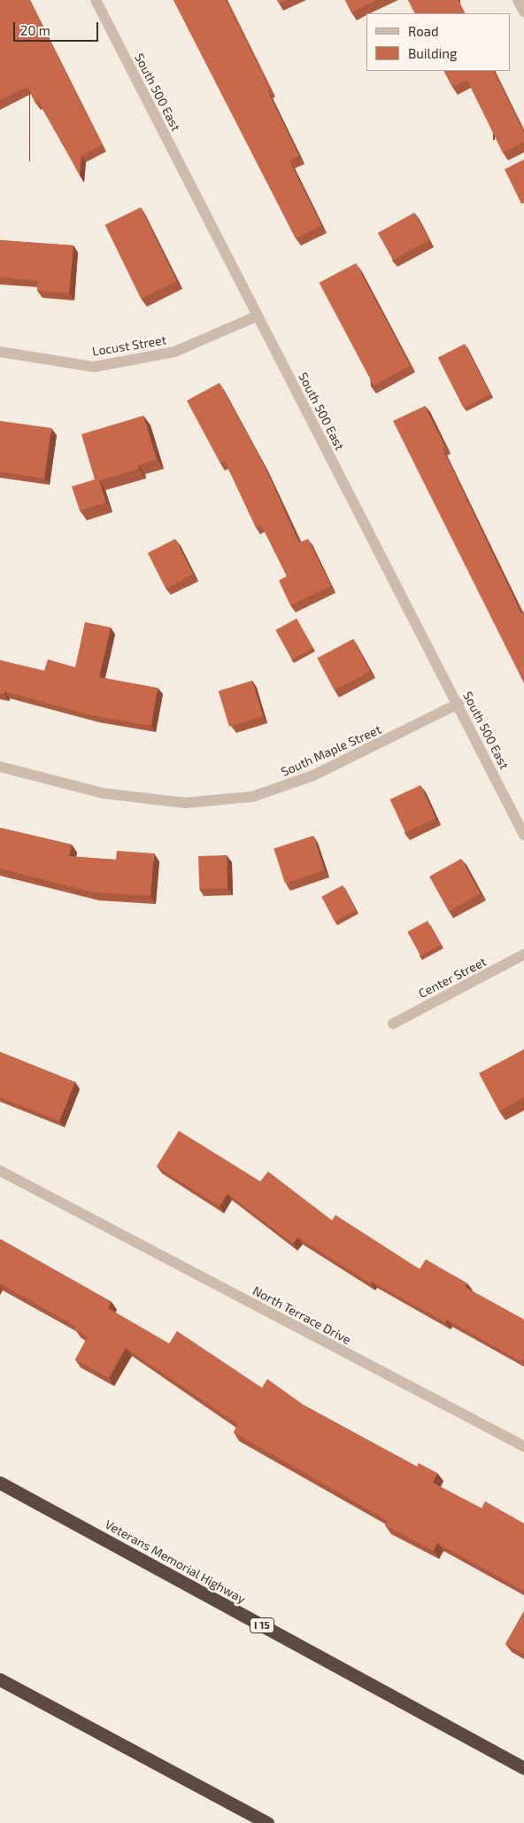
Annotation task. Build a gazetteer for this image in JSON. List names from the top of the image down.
{
  "streets": {
    "highway": ["Veterans Memorial Highway", "I 15"],
    "street": [
      "South 500 East",
      "Locust Street",
      "South Maple Street",
      "Center Street",
      "North Terrace Drive"
    ]
  },
  "crossings": [
    ["South 500 East", "Locust Street"],
    ["South 500 East", "South Maple Street"]
  ],
  "legend": ["Road", "Building"],
  "scale_bar": "20 m"
}
